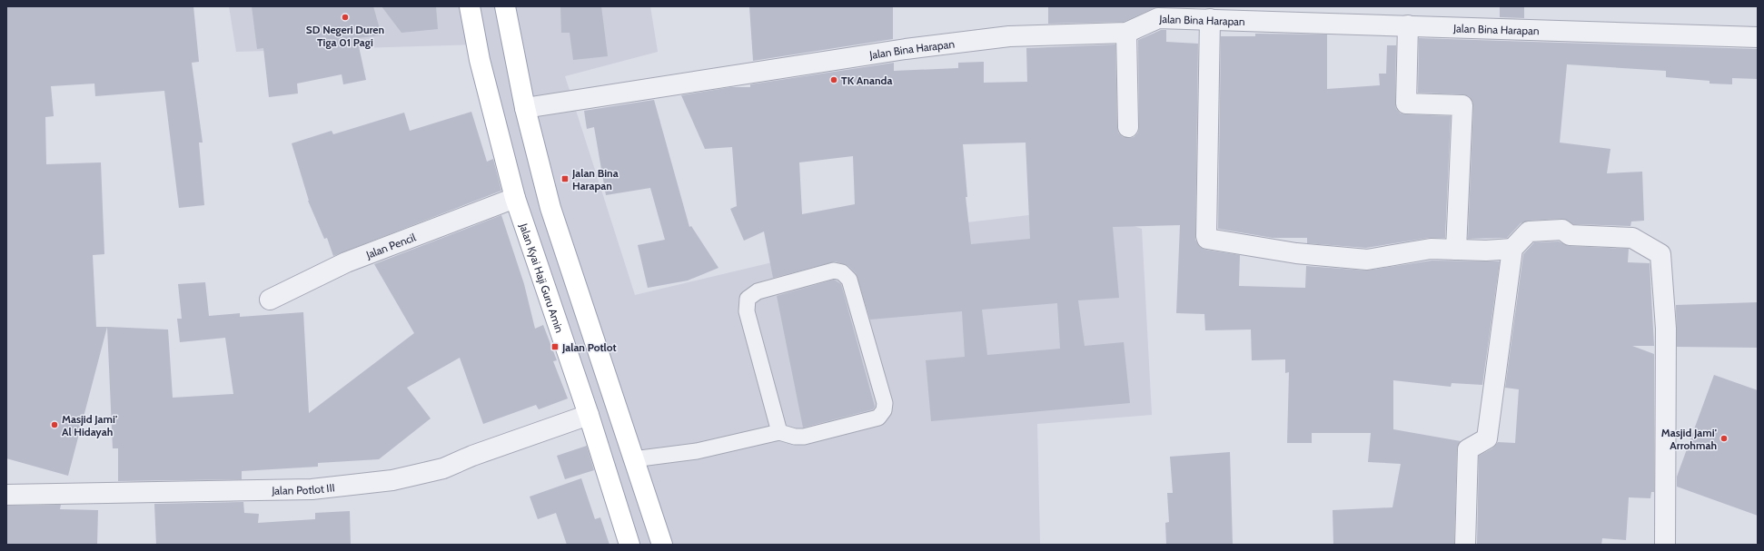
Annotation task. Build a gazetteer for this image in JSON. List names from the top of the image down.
{
  "streets": {
    "main road": ["Jalan Kyai Haji Guru Amin"],
    "street": ["Jalan Bina Harapan", "Jalan Pencil", "Jalan Potlot III"]
  },
  "crossings": [
    ["Jalan Pencil", "Jalan Kyai Haji Guru Amin"],
    ["Jalan Kyai Haji Guru Amin", "Jalan Potlot III"]
  ],
  "places": {
    "other": [
      "SD Negeri Duren Tiga 01 Pagi",
      "TK Ananda",
      "Masjid Jami' Al Hidayah",
      "Masjid Jami' Arrohmah"
    ],
    "transit": ["Jalan Bina Harapan", "Jalan Potlot"]
  }
}
